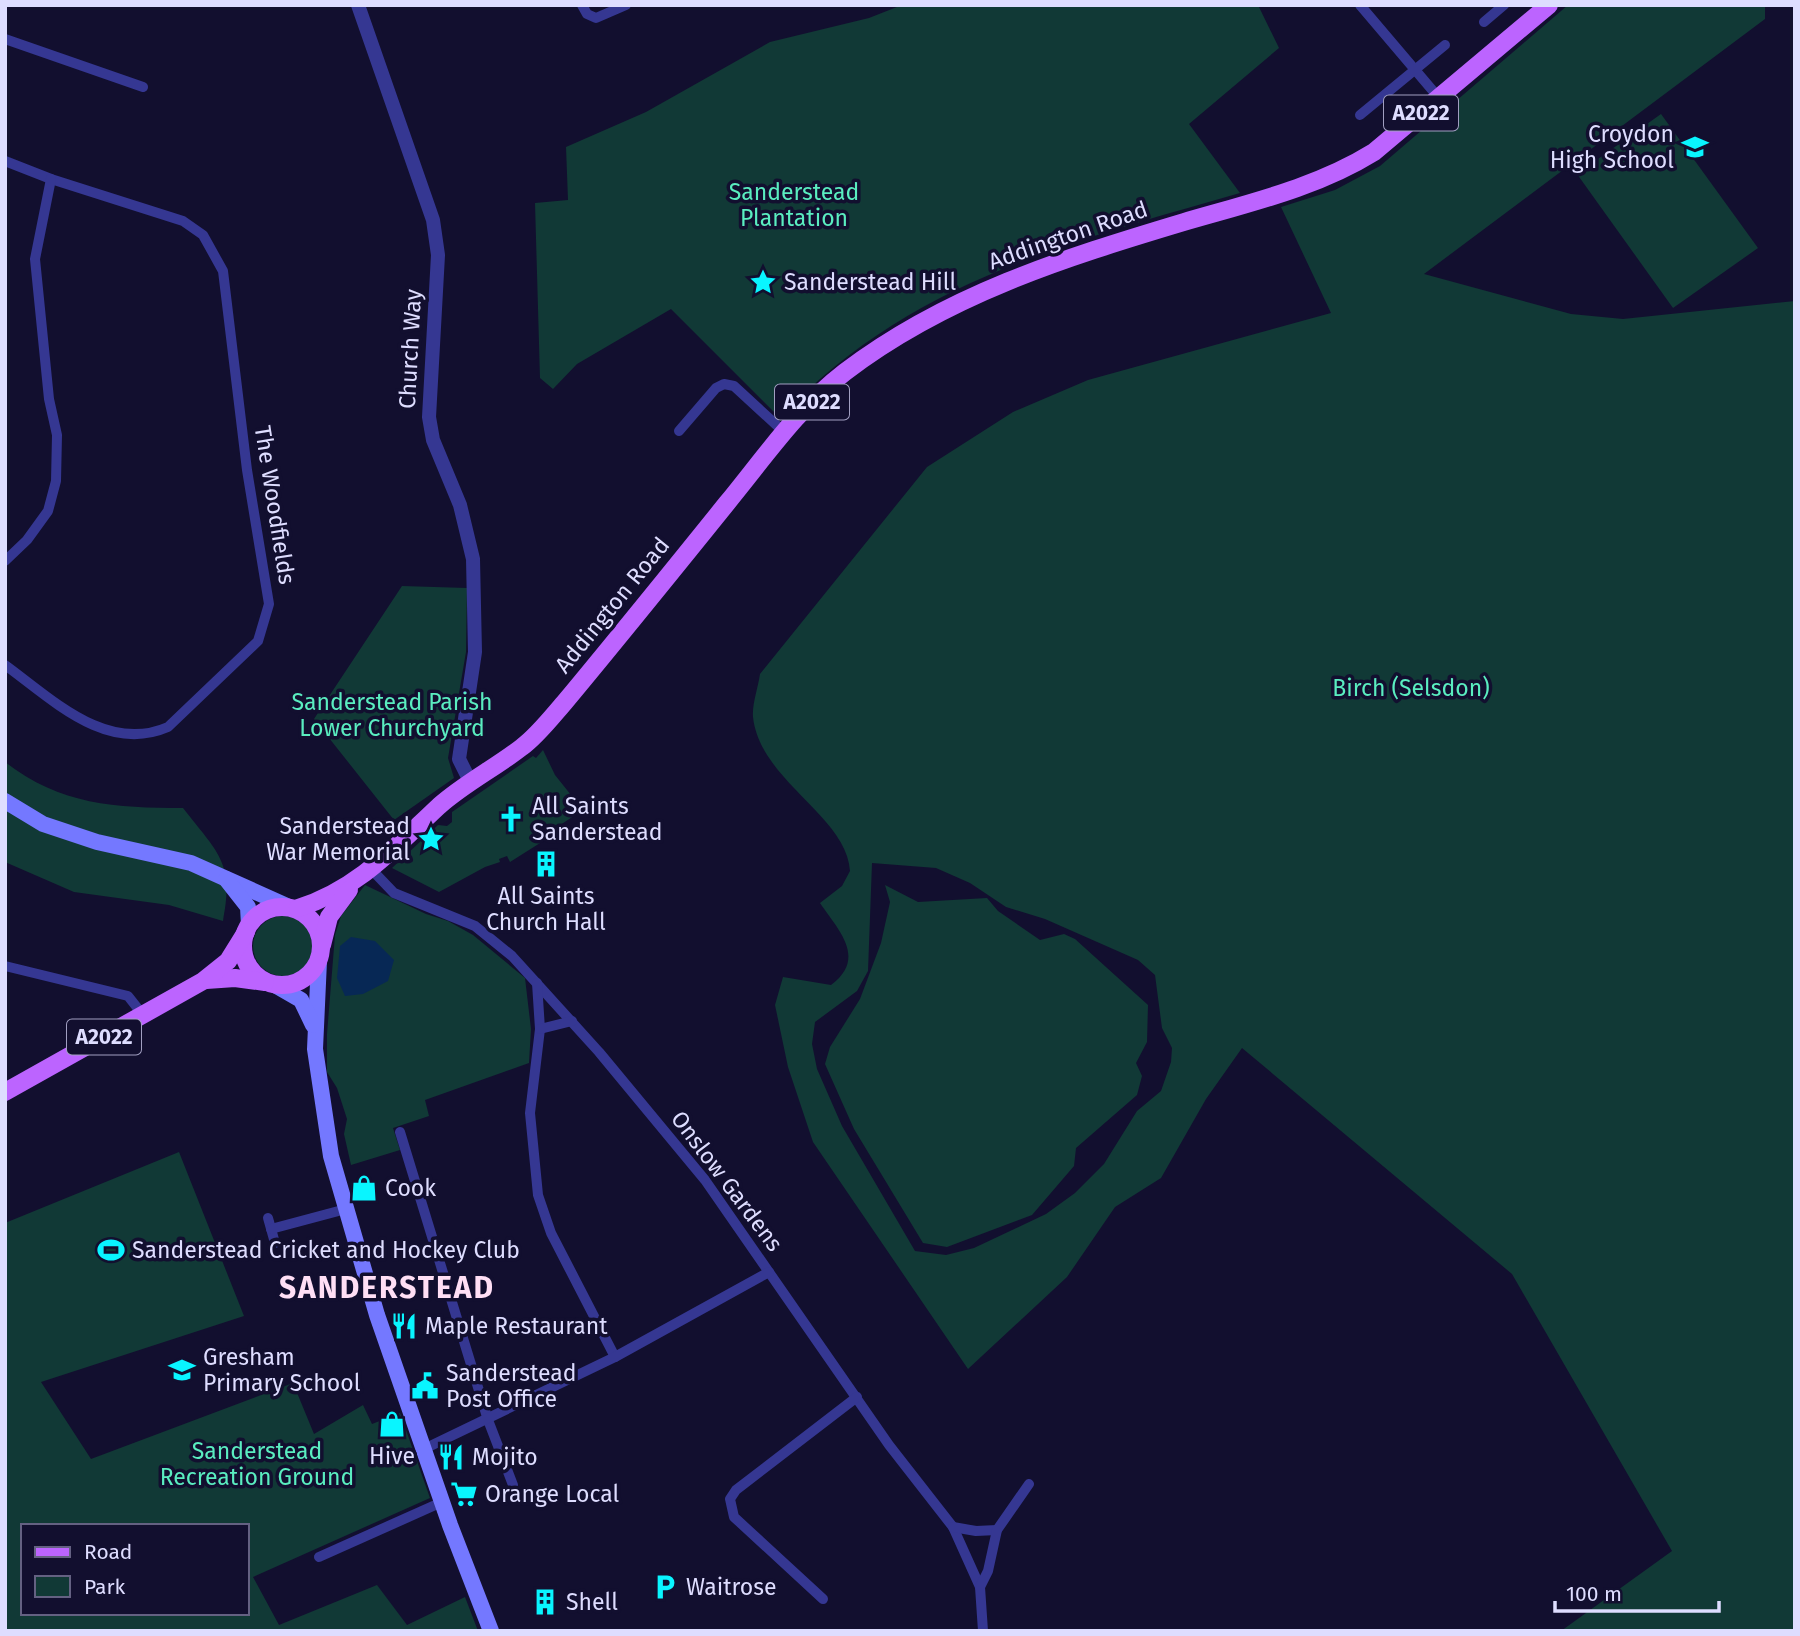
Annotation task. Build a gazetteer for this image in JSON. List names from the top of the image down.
{
  "streets": {
    "main road": ["A2022", "Addington Road"],
    "street": ["Church Way", "The Woodfields", "Onslow Gardens"]
  },
  "crossings": [
    ["A2022", "Addington Road"],
    ["A2022", "Onslow Gardens"],
    ["Addington Road", "Church Way"],
    ["Addington Road", "Onslow Gardens"]
  ],
  "districts": ["SANDERSTEAD"],
  "parks": [
    "Sanderstead Plantation",
    "Birch (Selsdon)",
    "Sanderstead Parish Lower Churchyard",
    "Sanderstead Recreation Ground"
  ],
  "places": {
    "school or university": ["Croydon High School", "Gresham Primary School"],
    "place": ["Sanderstead Hill", "Sanderstead War Memorial"],
    "church": ["All Saints Sanderstead"],
    "building": ["All Saints Church Hall", "Shell"],
    "shop": ["Cook", "Hive"],
    "sports": ["Sanderstead Cricket and Hockey Club"],
    "restaurant": ["Maple Restaurant", "Mojito"],
    "public building": ["Sanderstead Post Office"],
    "supermarket": ["Orange Local"],
    "parking": ["Waitrose"]
  },
  "legend": ["Road", "Park"],
  "scale_bar": "100 m"
}
